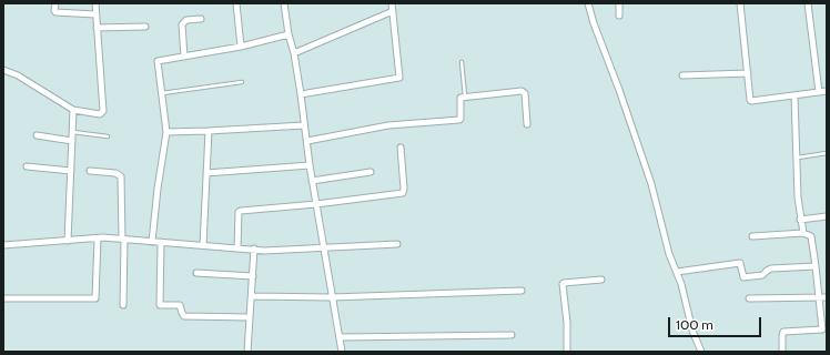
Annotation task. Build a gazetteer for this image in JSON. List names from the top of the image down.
{
  "scale_bar": "100 m"
}
